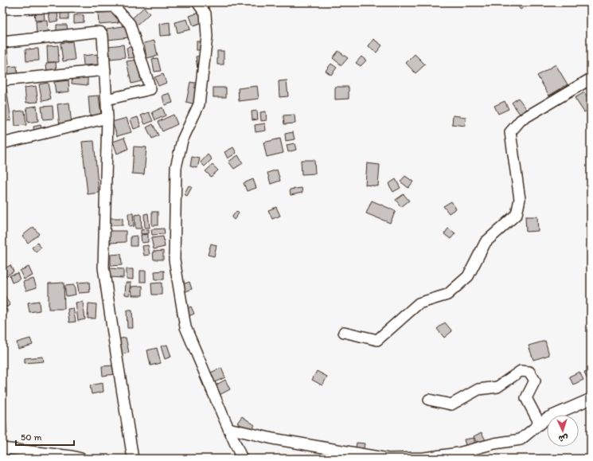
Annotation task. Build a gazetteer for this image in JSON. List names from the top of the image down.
{
  "scale_bar": "50 m",
  "north": "bottom"
}
